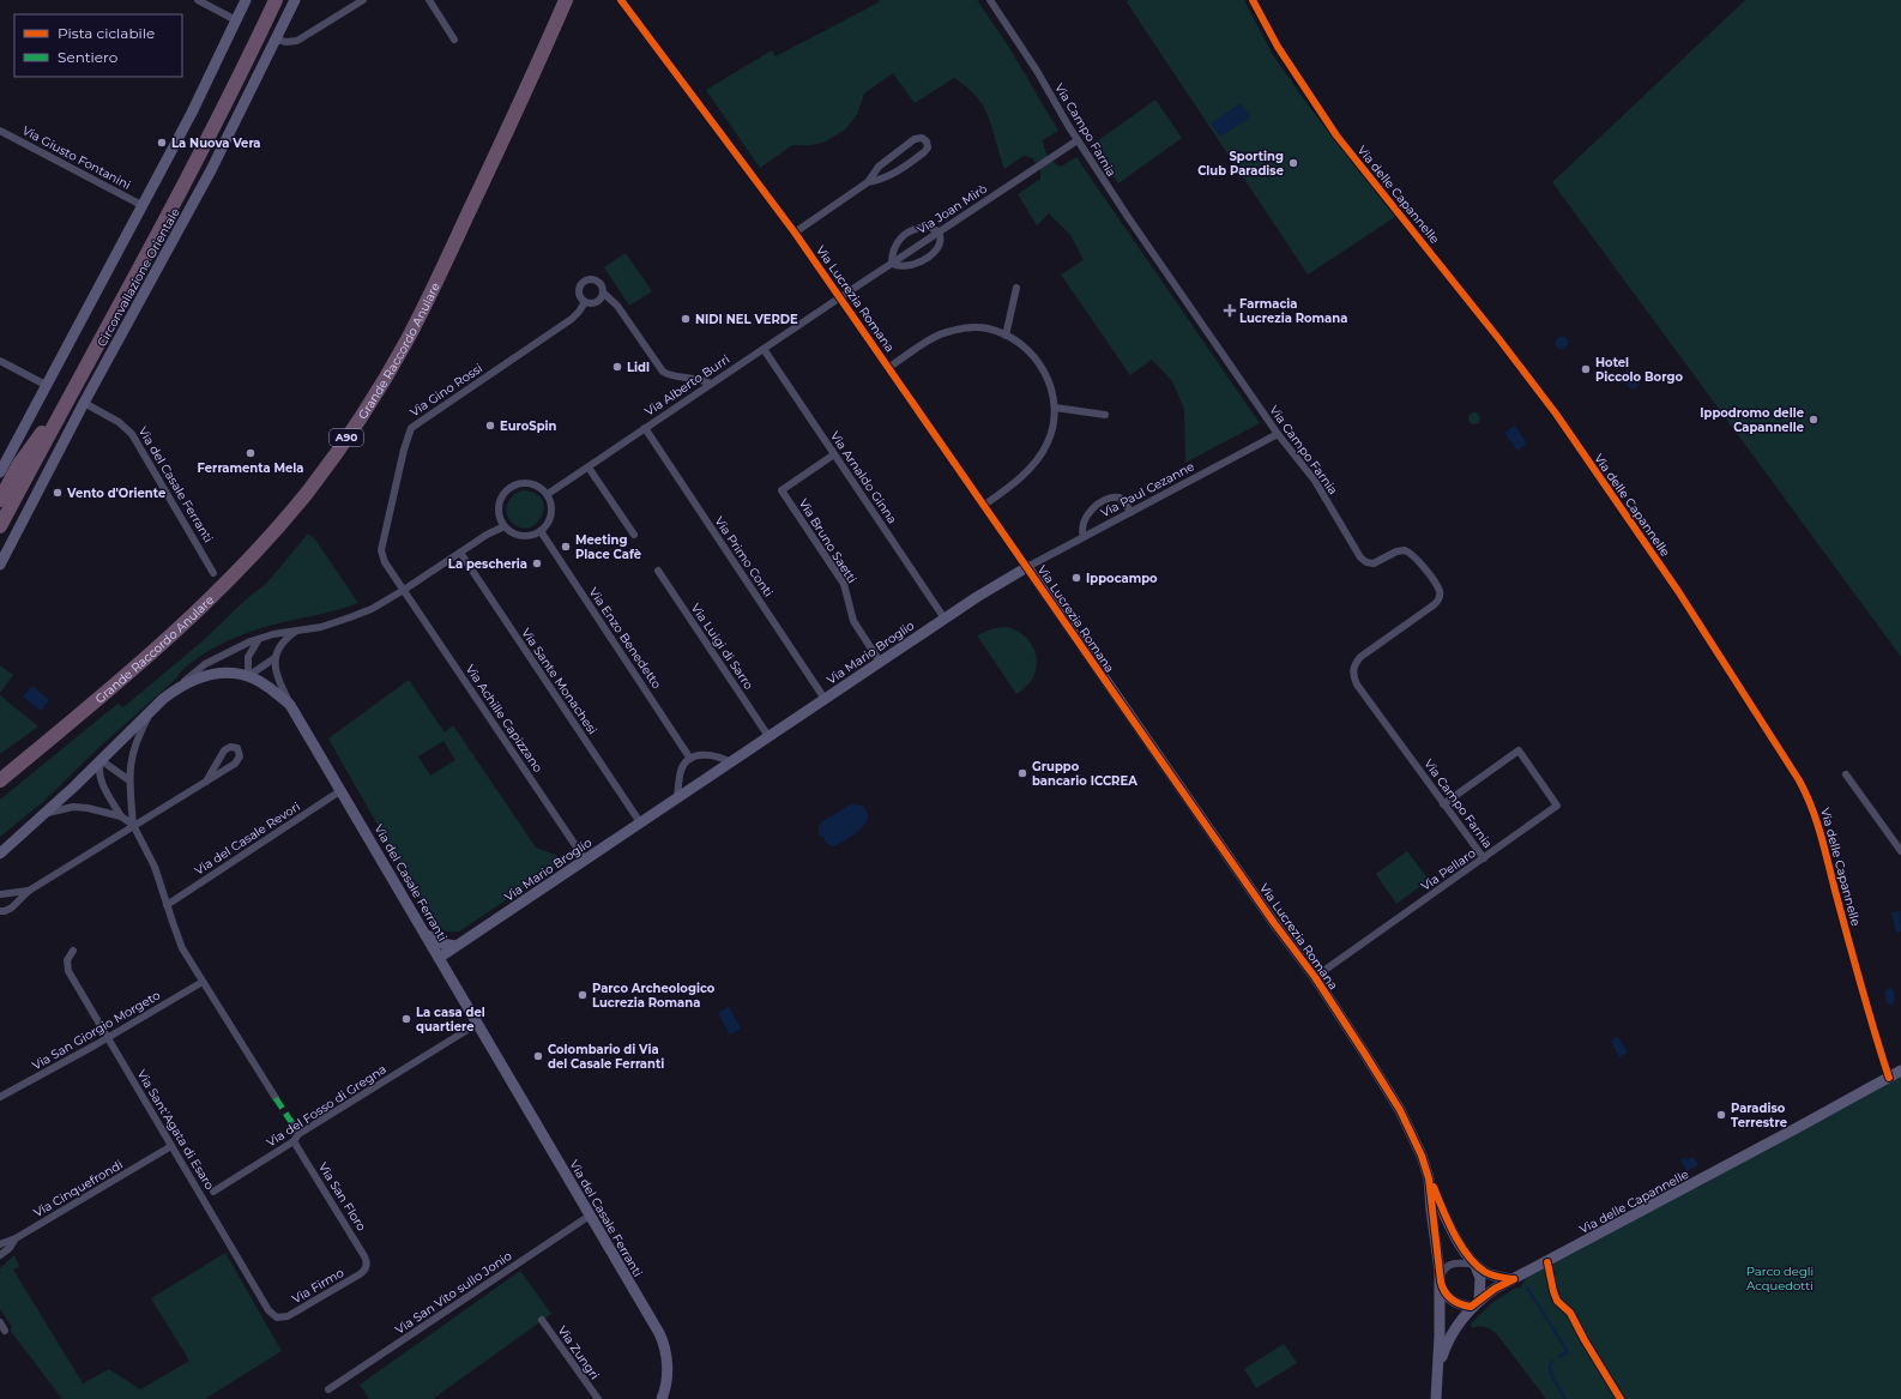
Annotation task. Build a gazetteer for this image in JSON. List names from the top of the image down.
{
  "streets": {
    "highway": ["Grande Raccordo Anulare", "A90"],
    "street": [
      "Via Campo Farnia",
      "Via Giusto Fontanini",
      "Via delle Capannelle",
      "Via Joan Mirò",
      "Circonvallazione Orientale",
      "Via Lucrezia Romana",
      "Via Alberto Burri",
      "Via Gino Rossi",
      "Via Arnaldo Ginna",
      "Via del Casale Ferranti",
      "Via Paul Cezanne",
      "Via Bruno Saetti",
      "Via Primo Conti",
      "Via Enzo Benedetto",
      "Via Luigi di Sarro",
      "Via Mario Broglio",
      "Via Sante Monachesi",
      "Via Achille Capizzano",
      "Via del Casale Revori",
      "Via Pellaro",
      "Via San Giorgio Morgeto",
      "Via del Fosso di Gregna",
      "Via Sant'Agata di Esaro",
      "Via Cinquefrondi",
      "Via San Floro",
      "Via Firmo",
      "Via San Vito sullo Jonio",
      "Via Zungri"
    ]
  },
  "crossings": [
    ["Via Campo Farnia", "Via Joan Mirò"],
    ["Via Campo Farnia", "Via Paul Cezanne"],
    ["Via Campo Farnia", "Via Pellaro"],
    ["Via delle Capannelle", "Via Lucrezia Romana"],
    ["Via Joan Mirò", "Via Lucrezia Romana"],
    ["Via Joan Mirò", "Via Alberto Burri"],
    ["Circonvallazione Orientale", "Via del Casale Ferranti"],
    ["Via Lucrezia Romana", "Via Alberto Burri"],
    ["Via Lucrezia Romana", "Via Paul Cezanne"],
    ["Via Lucrezia Romana", "Via Mario Broglio"],
    ["Via Lucrezia Romana", "Via Pellaro"],
    ["Via Alberto Burri", "Via Arnaldo Ginna"],
    ["Via Alberto Burri", "Via Primo Conti"],
    ["Via Alberto Burri", "Via Enzo Benedetto"],
    ["Via Gino Rossi", "Via Achille Capizzano"],
    ["Via Arnaldo Ginna", "Via Bruno Saetti"],
    ["Via Arnaldo Ginna", "Via Mario Broglio"],
    ["Via del Casale Ferranti", "Via Mario Broglio"],
    ["Via del Casale Ferranti", "Via del Casale Revori"],
    ["Via del Casale Ferranti", "Via del Fosso di Gregna"],
    ["Via del Casale Ferranti", "Via San Vito sullo Jonio"],
    ["Via Paul Cezanne", "Via Mario Broglio"],
    ["Via Bruno Saetti", "Via Mario Broglio"],
    ["Via Primo Conti", "Via Mario Broglio"],
    ["Via Luigi di Sarro", "Via Mario Broglio"],
    ["Via Mario Broglio", "Via Sante Monachesi"],
    ["Via Mario Broglio", "Via Achille Capizzano"],
    ["Via San Giorgio Morgeto", "Via Sant'Agata di Esaro"],
    ["Via del Fosso di Gregna", "Via San Floro"],
    ["Via Sant'Agata di Esaro", "Via Cinquefrondi"],
    ["Via Sant'Agata di Esaro", "Via Firmo"],
    ["Via San Floro", "Via Firmo"]
  ],
  "parks": ["Parco degli Acquedotti"],
  "places": {
    "other": [
      "La Nuova Vera",
      "Sporting Club Paradise",
      "NIDI NEL VERDE",
      "Lidl",
      "Hotel Piccolo Borgo",
      "Ippodromo delle Capannelle",
      "EuroSpin",
      "Ferramenta Mela",
      "Vento d'Oriente",
      "Meeting Place Cafè",
      "La pescheria",
      "Ippocampo",
      "Gruppo bancario ICCREA",
      "Parco Archeologico Lucrezia Romana",
      "La casa del quartiere",
      "Colombario di Via del Casale Ferranti",
      "Paradiso Terrestre"
    ],
    "health": ["Farmacia Lucrezia Romana"]
  },
  "legend": ["Pista ciclabile", "Sentiero"]
}
